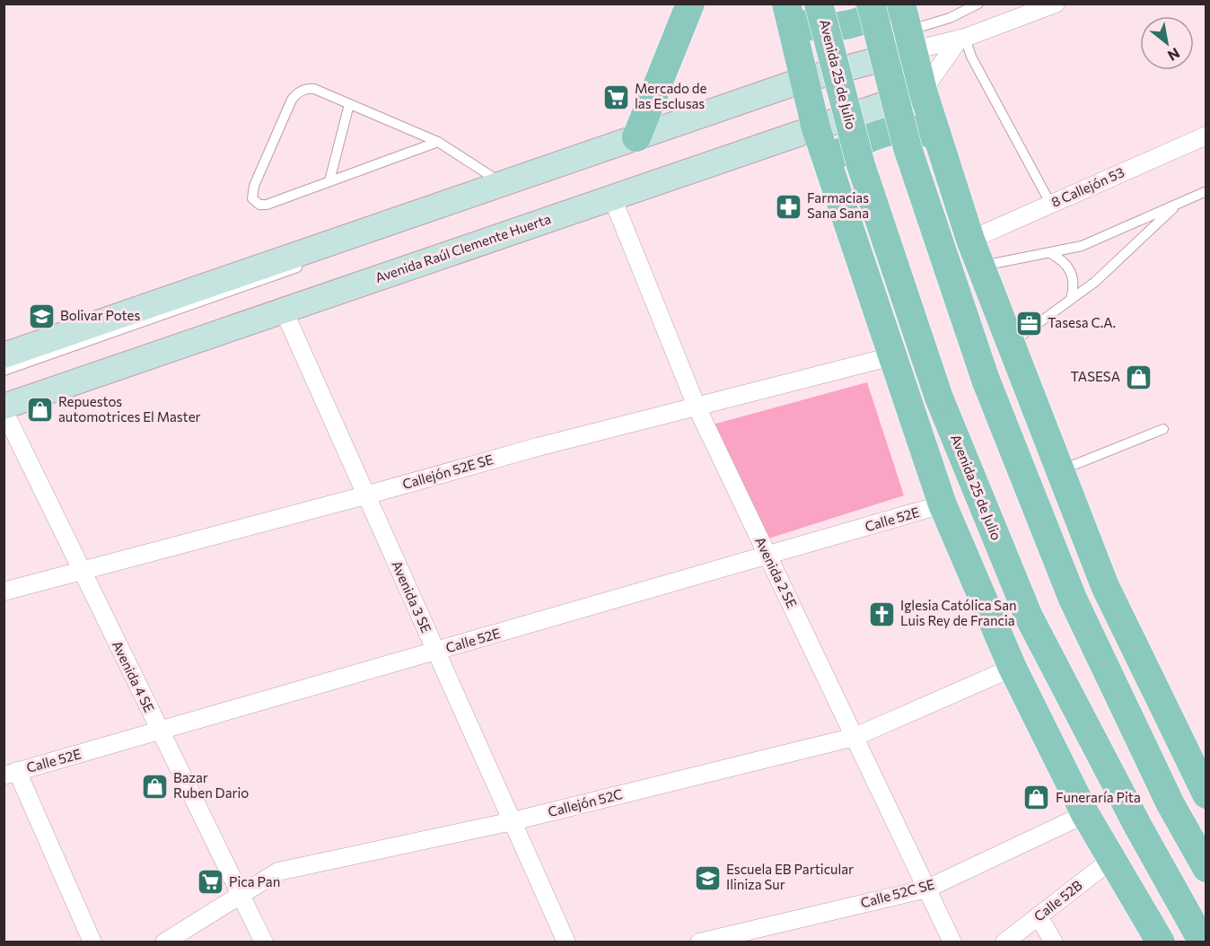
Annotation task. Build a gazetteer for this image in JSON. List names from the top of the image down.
{
  "streets": {
    "main road": ["Avenida 25 de Julio", "Avenida Raúl Clemente Huerta"],
    "street": [
      "8 Callejón 53",
      "Callejón 52E SE",
      "Calle 52E",
      "Avenida 2 SE",
      "Avenida 3 SE",
      "Avenida 4 SE",
      "Callejón 52C",
      "Calle 52C SE",
      "Calle 52B"
    ]
  },
  "crossings": [
    ["Avenida Raúl Clemente Huerta", "Avenida 2 SE"],
    ["Avenida Raúl Clemente Huerta", "Avenida 3 SE"],
    ["Avenida Raúl Clemente Huerta", "Avenida 4 SE"],
    ["Callejón 52E SE", "Avenida 2 SE"],
    ["Callejón 52E SE", "Avenida 3 SE"],
    ["Callejón 52E SE", "Avenida 4 SE"],
    ["Calle 52E", "Avenida 2 SE"],
    ["Calle 52E", "Avenida 3 SE"],
    ["Calle 52E", "Avenida 4 SE"],
    ["Avenida 2 SE", "Callejón 52C"],
    ["Avenida 2 SE", "Calle 52C SE"],
    ["Avenida 3 SE", "Callejón 52C"],
    ["Avenida 4 SE", "Callejón 52C"]
  ],
  "places": {
    "supermarket": ["Mercado de las Esclusas", "Pica Pan"],
    "pharmacy": ["Farmacias Sana Sana"],
    "school or university": ["Bolivar Potes", "Escuela EB Particular Iliniza Sur"],
    "office": ["Tasesa C.A."],
    "shop": [
      "TASESA",
      "Repuestos automotrices El Master",
      "Bazar Ruben Dario",
      "Funeraría Pita"
    ],
    "church": ["Iglesia Católica San Luis Rey de Francia"]
  },
  "north": "bottom right"
}
